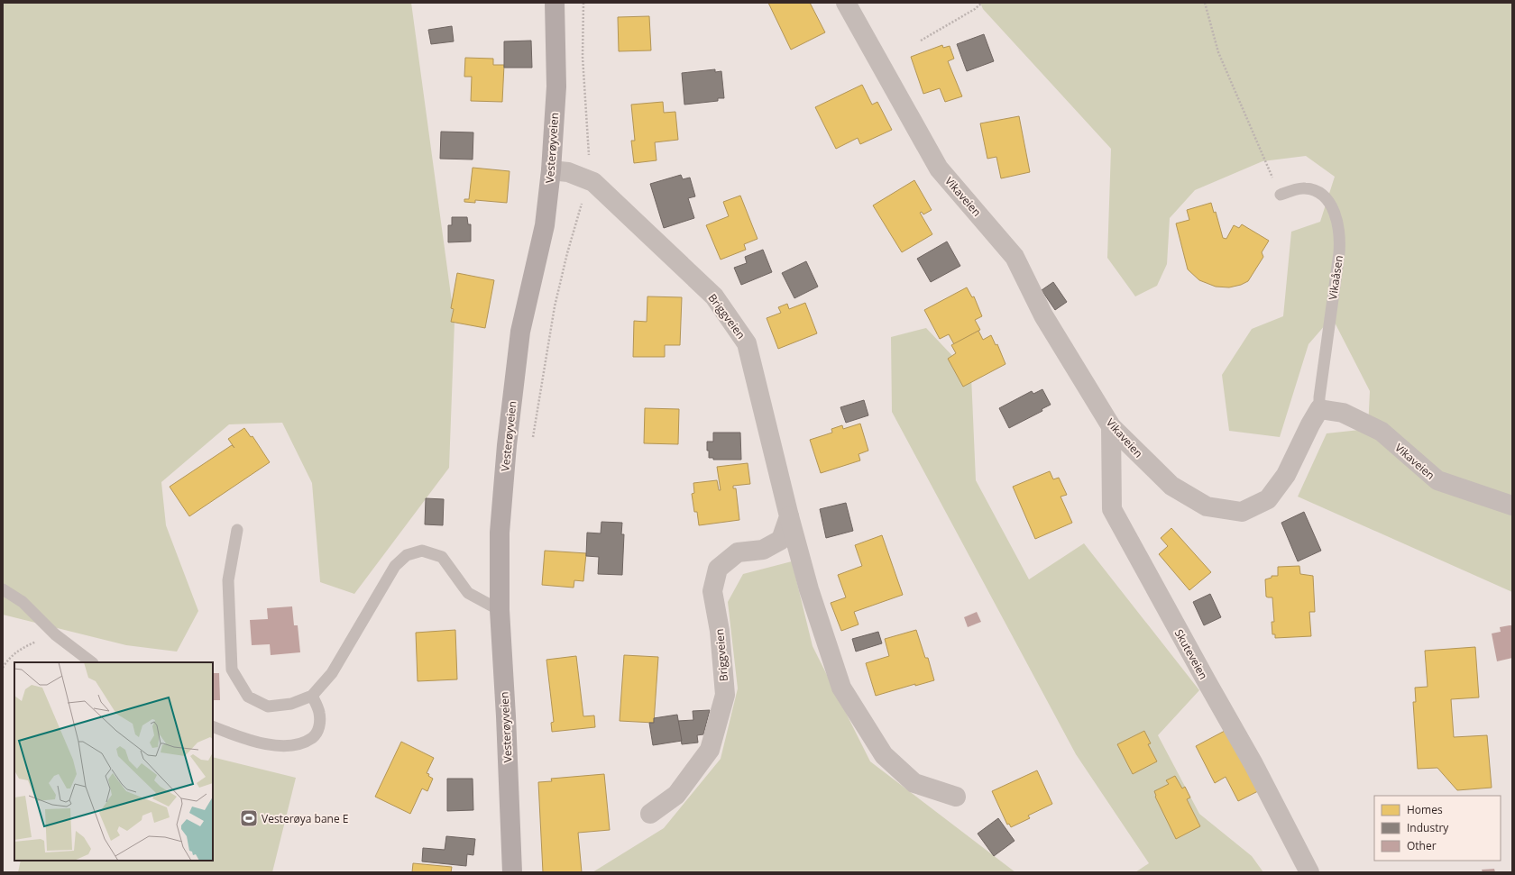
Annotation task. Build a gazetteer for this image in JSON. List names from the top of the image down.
{
  "streets": {
    "main road": ["Vesterøyveien"],
    "street": ["Vikaveien", "Briggveien", "Skuteveien"],
    "lane": ["Vikaåsen"]
  },
  "crossings": [
    ["Vesterøyveien", "Briggveien"],
    ["Vikaveien", "Vikaåsen"],
    ["Vikaveien", "Skuteveien"]
  ],
  "places": {
    "sports": ["Vesterøya bane E"]
  },
  "legend": ["Homes", "Industry", "Other"]
}
